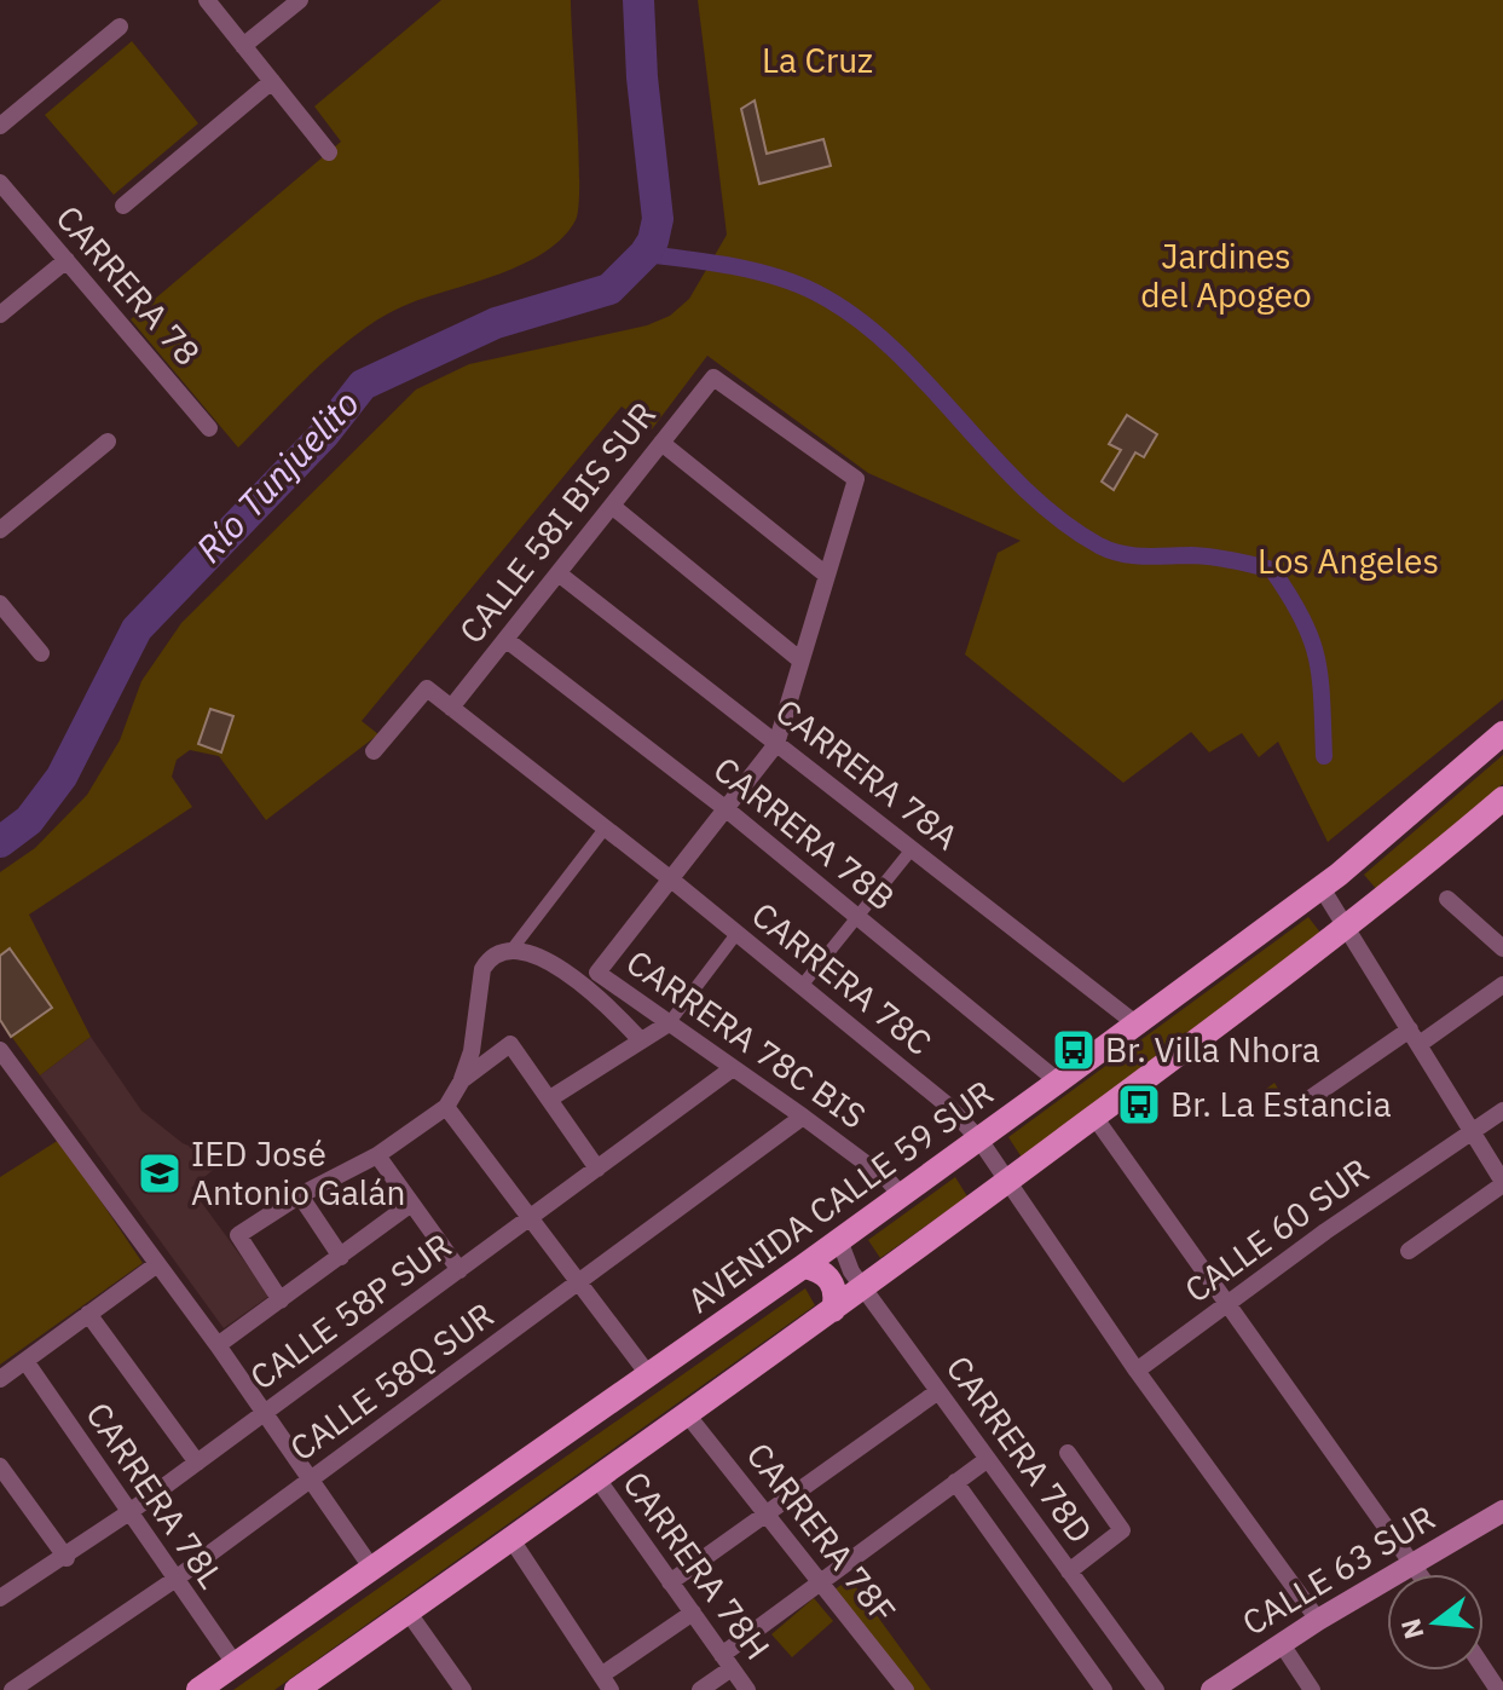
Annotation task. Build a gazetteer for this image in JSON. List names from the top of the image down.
{
  "streets": {
    "main road": ["AVENIDA CALLE 59 SUR", "CALLE 63 SUR"],
    "street": [
      "CARRERA 78",
      "CALLE 58I BIS SUR",
      "CARRERA 78A",
      "CARRERA 78B",
      "CARRERA 78C",
      "CARRERA 78C BIS",
      "CALLE 60 SUR",
      "CALLE 58P SUR",
      "CALLE 58Q SUR",
      "CARRERA 78D",
      "CARRERA 78L",
      "CARRERA 78F",
      "CARRERA 78H"
    ]
  },
  "crossings": [
    ["CALLE 58I BIS SUR", "CARRERA 78A"],
    ["CALLE 58I BIS SUR", "CARRERA 78B"],
    ["CALLE 58I BIS SUR", "CARRERA 78C"],
    ["CARRERA 78A", "AVENIDA CALLE 59 SUR"],
    ["CARRERA 78B", "AVENIDA CALLE 59 SUR"],
    ["CARRERA 78C", "CARRERA 78C BIS"],
    ["CARRERA 78C", "AVENIDA CALLE 59 SUR"],
    ["CARRERA 78C", "CALLE 60 SUR"],
    ["CARRERA 78C", "CALLE 63 SUR"],
    ["CARRERA 78C BIS", "AVENIDA CALLE 59 SUR"],
    ["CARRERA 78C BIS", "CALLE 58P SUR"],
    ["CARRERA 78C BIS", "CALLE 58Q SUR"],
    ["AVENIDA CALLE 59 SUR", "CARRERA 78D"],
    ["AVENIDA CALLE 59 SUR", "CARRERA 78L"],
    ["CALLE 58P SUR", "CARRERA 78L"],
    ["CALLE 58Q SUR", "CARRERA 78L"]
  ],
  "water": ["Río Tunjuelito"],
  "parks": ["La Cruz", "Jardines del Apogeo", "Los Angeles"],
  "places": {
    "bus stop": ["Br. Villa Nhora", "Br. La Estancia"],
    "school or university": ["IED José Antonio Galán"]
  },
  "north": "left"
}
